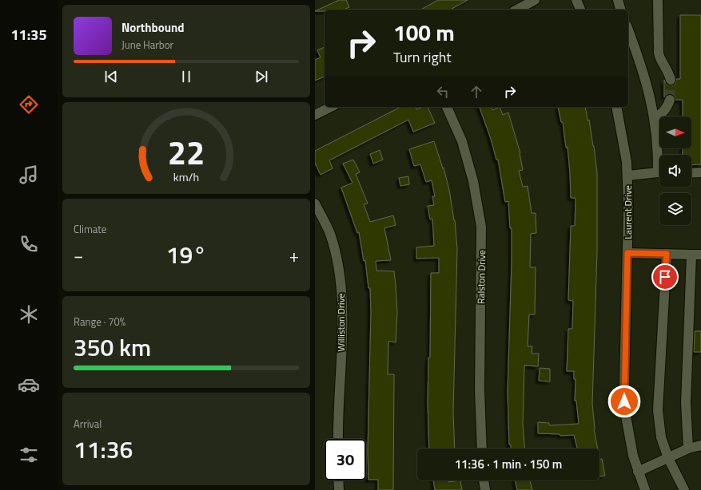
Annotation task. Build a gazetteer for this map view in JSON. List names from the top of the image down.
{
  "streets": {
    "street": ["Laurent Drive", "Ralston Drive", "Williston Drive"]
  },
  "north": "right",
  "page": {
    "tabs": "11:35",
    "turn": ["100 m", "Turn right"],
    "song": ["Northbound", "June Harbor"],
    "tile": [
      "Climate",
      ["Range · 70%", "350 km"],
      ["Arrival", "11:36"]
    ],
    "heat": ["−", "19°", "+"],
    "limit": "30",
    "trip": "11:36 · 1 min · 150 m",
    "gauge": ["22", "km/h"]
  }
}
